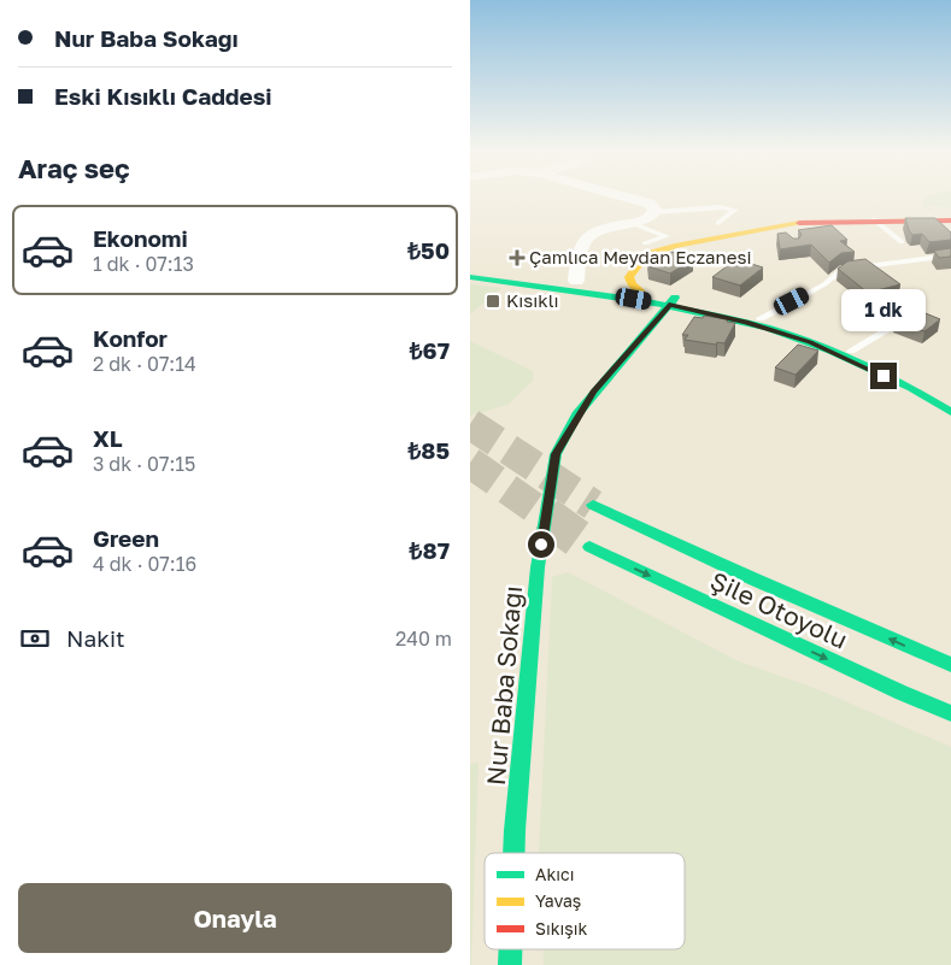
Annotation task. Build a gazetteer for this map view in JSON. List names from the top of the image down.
{
  "streets": {
    "main road": ["Şile Otoyolu", "Nur Baba Sokağı"]
  },
  "places": {
    "health": ["Çamlıca Meydan Eczanesi"],
    "transit": ["Kısıklı"]
  },
  "legend": ["Akıcı", "Yavaş", "Sıkışık"],
  "page": {
    "banner": ["Nur Baba Sokağı", "Eski Kısıklı Caddesi"],
    "heading": "Araç seç",
    "list": [
      {
        "name": "Ekonomi",
        "note": "1 dk · 07:13",
        "value": "₺50"
      },
      {
        "name": "Konfor",
        "note": "2 dk · 07:14",
        "value": "₺67"
      },
      {
        "name": "XL",
        "note": "3 dk · 07:15",
        "value": "₺85"
      },
      {
        "name": "Green",
        "note": "4 dk · 07:16",
        "value": "₺87"
      }
    ],
    "bubble": "1 dk",
    "pay": ["Nakit", "240 m"],
    "buttons": "Onayla"
  }
}
